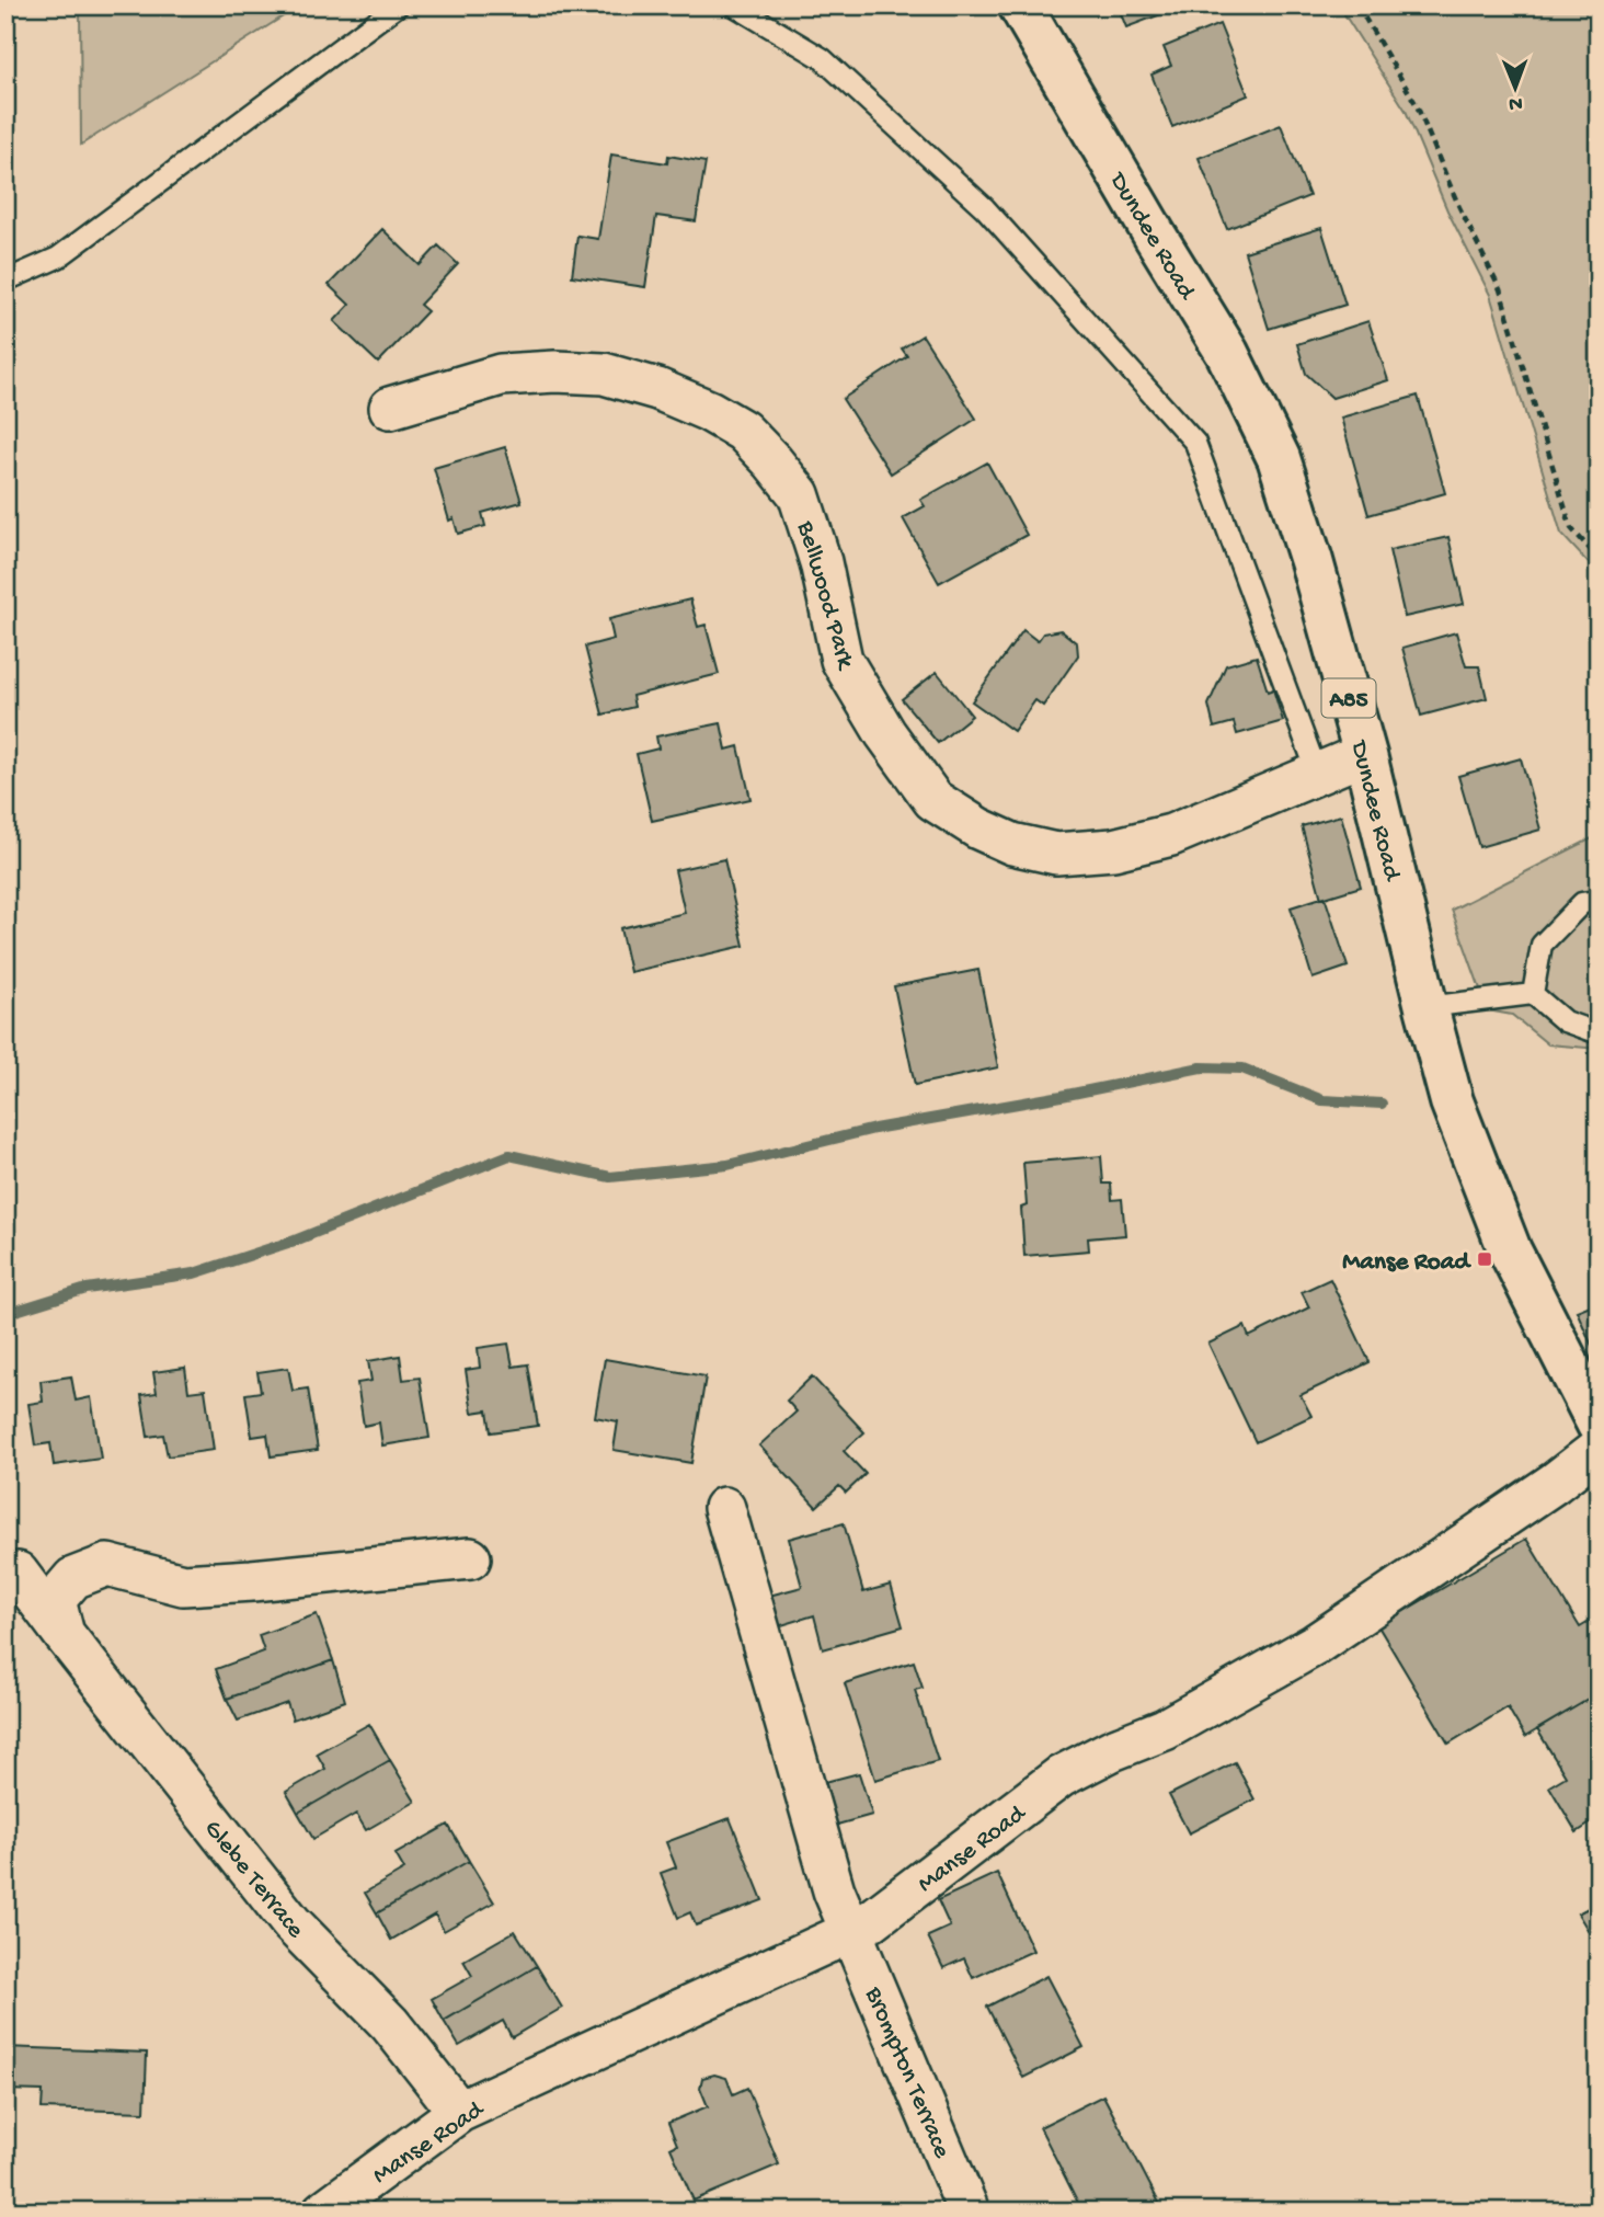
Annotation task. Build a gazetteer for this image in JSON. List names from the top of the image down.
{
  "streets": {
    "main road": ["Dundee Road", "A85"],
    "street": [
      "Bellwood Park",
      "Manse Road",
      "Glebe Terrace",
      "Brompton Terrace"
    ]
  },
  "crossings": [
    ["Dundee Road", "Bellwood Park"],
    ["Manse Road", "Glebe Terrace"],
    ["Manse Road", "Brompton Terrace"]
  ],
  "places": {
    "transit": ["Manse Road"]
  },
  "north": "bottom"
}
